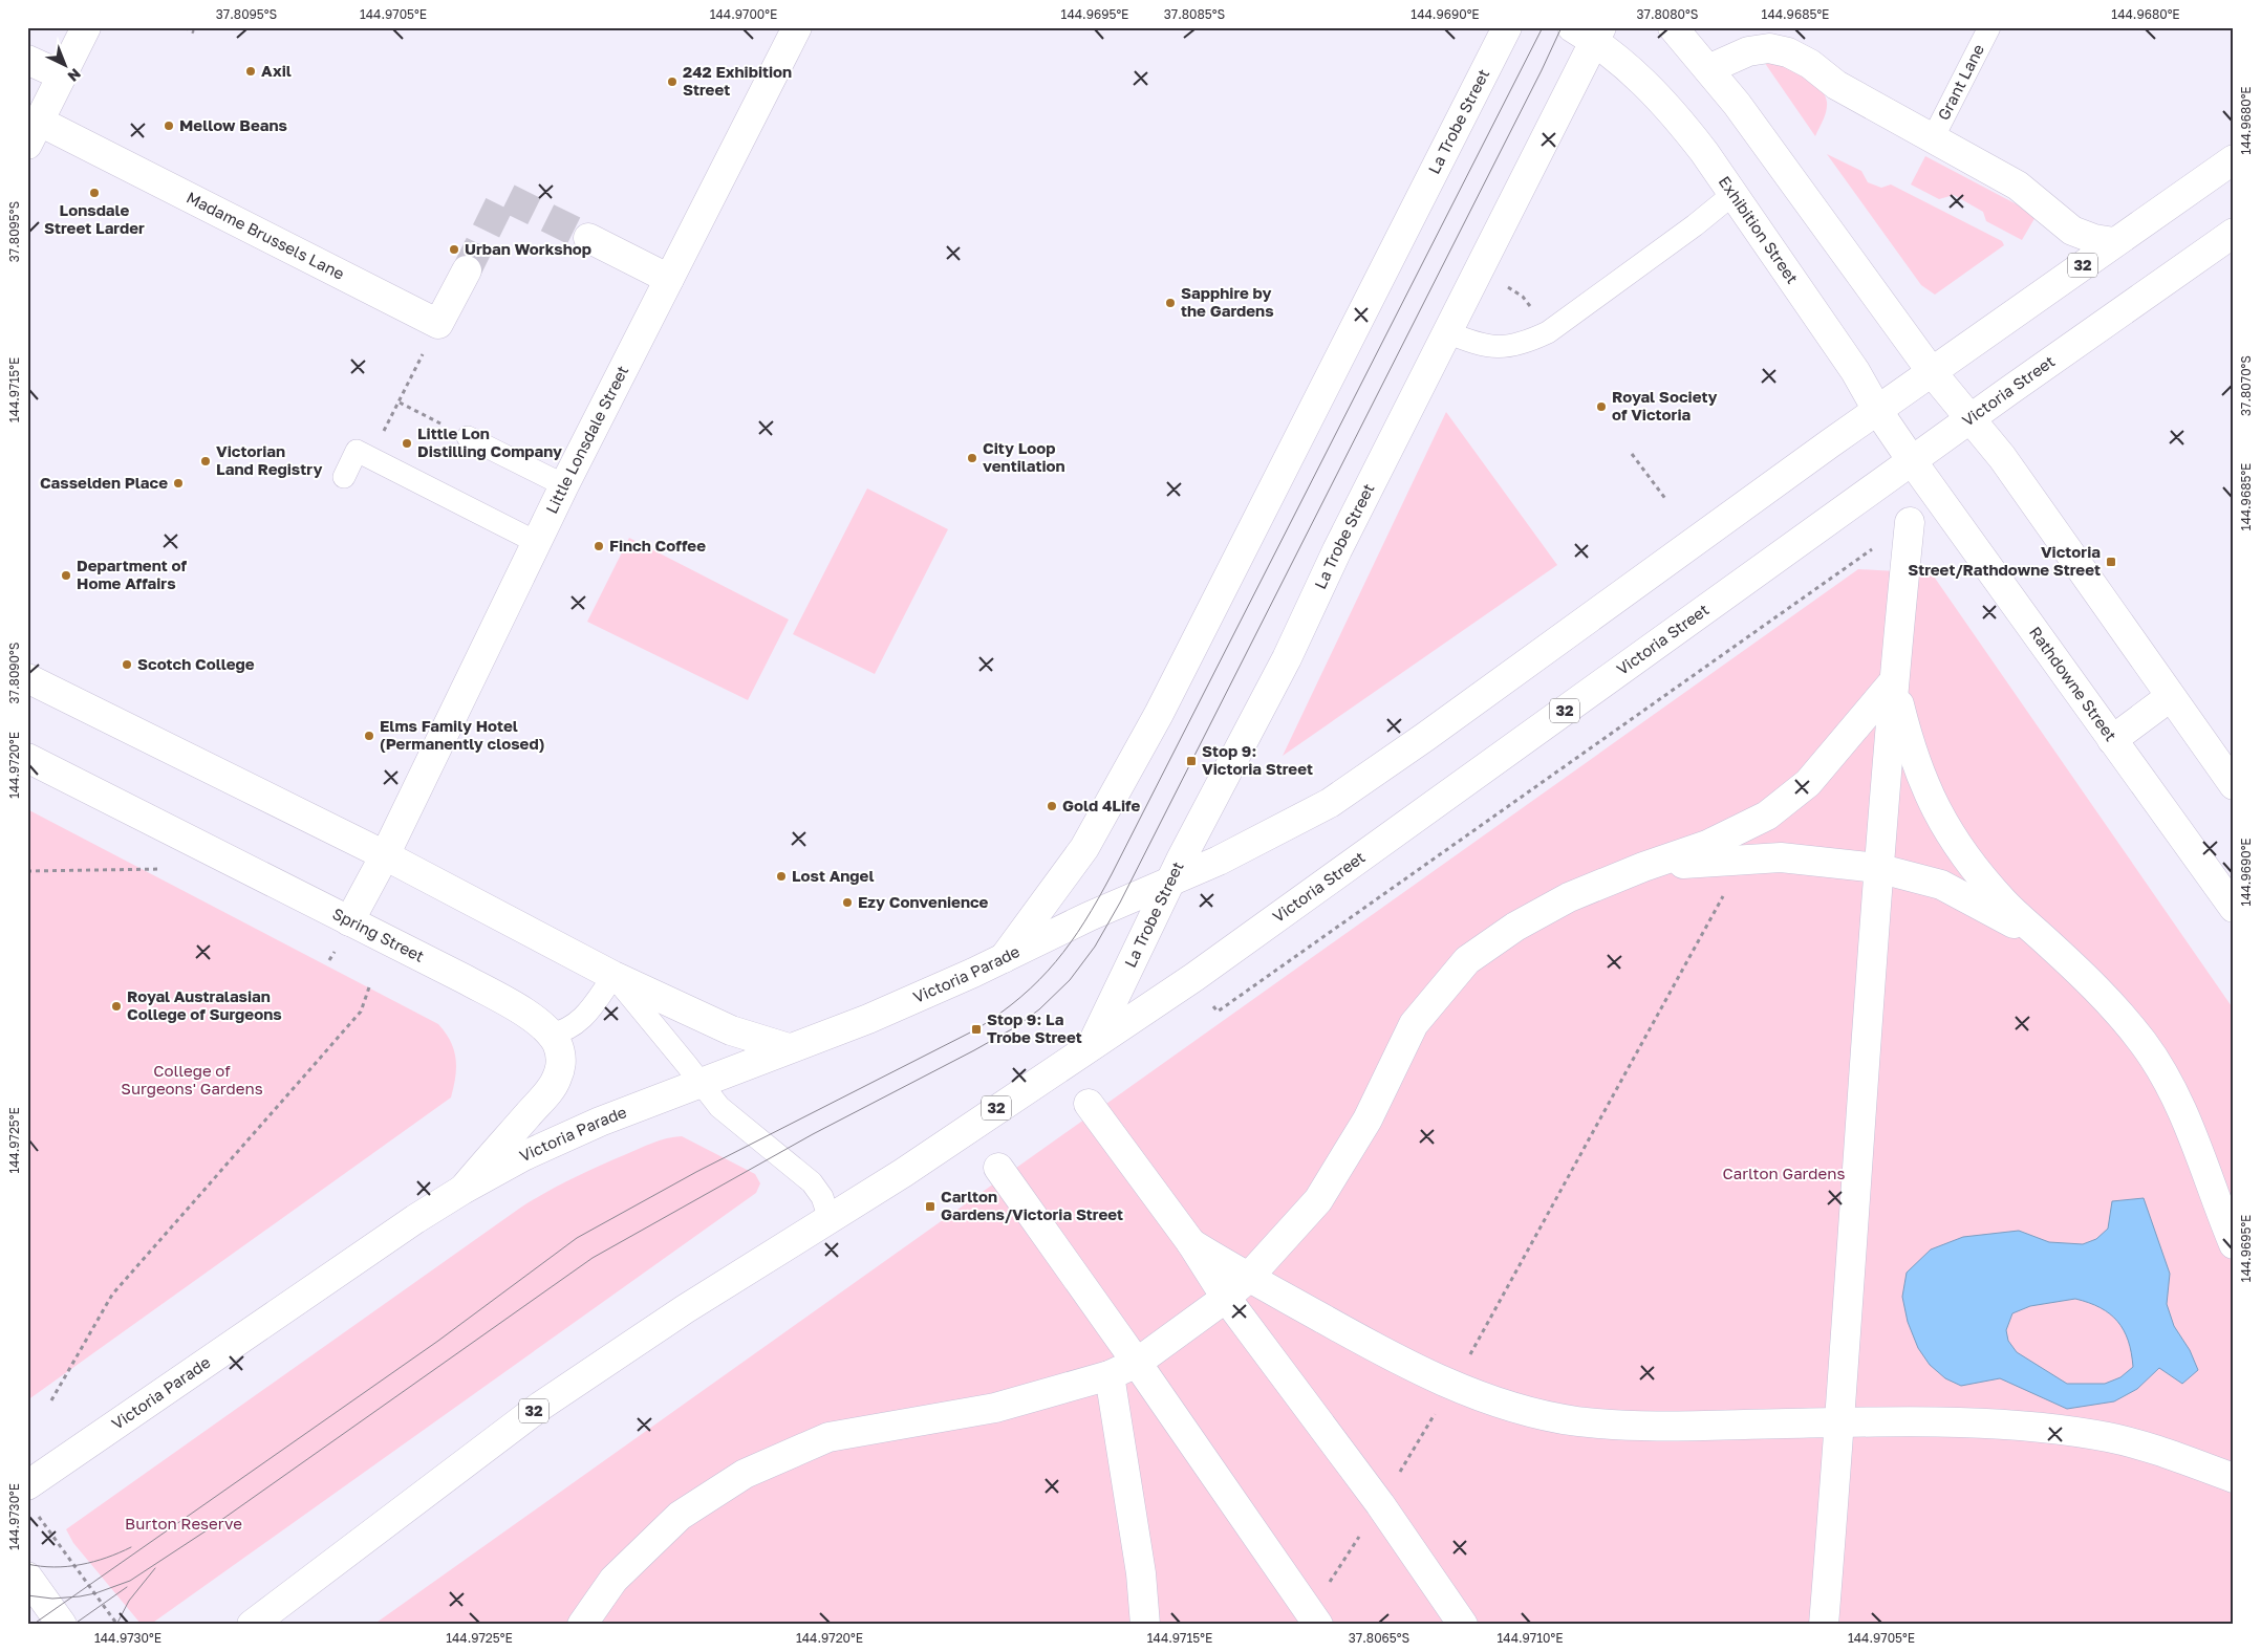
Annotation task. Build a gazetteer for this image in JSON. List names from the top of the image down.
{
  "streets": {
    "street": [
      "La Trobe Street",
      "Exhibition Street",
      "Madame Brussels Lane",
      "32",
      "Victoria Street",
      "Little Lonsdale Street",
      "Rathdowne Street",
      "Spring Street",
      "Victoria Parade"
    ],
    "lane": ["Grant Lane"]
  },
  "crossings": [
    ["La Trobe Street", "Exhibition Street"],
    ["La Trobe Street", "32"],
    ["La Trobe Street", "Victoria Street"],
    ["La Trobe Street", "Victoria Parade"],
    ["Exhibition Street", "32"],
    ["Exhibition Street", "Victoria Street"],
    ["Exhibition Street", "Rathdowne Street"],
    ["32", "Victoria Street"],
    ["32", "Victoria Parade"],
    ["Victoria Street", "Rathdowne Street"],
    ["Little Lonsdale Street", "Spring Street"],
    ["Spring Street", "Victoria Parade"]
  ],
  "parks": ["College of Surgeons' Gardens", "Carlton Gardens", "Burton Reserve"],
  "places": {
    "other": [
      "Axil",
      "242 Exhibition Street",
      "Mellow Beans",
      "Lonsdale Street Larder",
      "Urban Workshop",
      "Sapphire by the Gardens",
      "Royal Society of Victoria",
      "Little Lon Distilling Company",
      "City Loop ventilation",
      "Victorian Land Registry",
      "Casselden Place",
      "Finch Coffee",
      "Department of Home Affairs",
      "Scotch College",
      "Elms Family Hotel (Permanently closed)",
      "Gold 4Life",
      "Lost Angel",
      "Ezy Convenience",
      "Royal Australasian College of Surgeons"
    ],
    "transit": [
      "Victoria Street/Rathdowne Street",
      "Stop 9: Victoria Street",
      "Stop 9: La Trobe Street",
      "Carlton Gardens/Victoria Street"
    ]
  },
  "north": "bottom right",
  "coordinates": [
    "37.8095°S",
    "144.9705°E",
    "144.9700°E",
    "144.9695°E",
    "37.8085°S",
    "144.9690°E",
    "37.8080°S",
    "144.9685°E",
    "144.9680°E",
    "37.8070°S",
    "144.9715°E",
    "37.8090°S",
    "144.9720°E",
    "144.9725°E",
    "144.9730°E",
    "37.8065°S",
    "144.9710°E"
  ]
}
